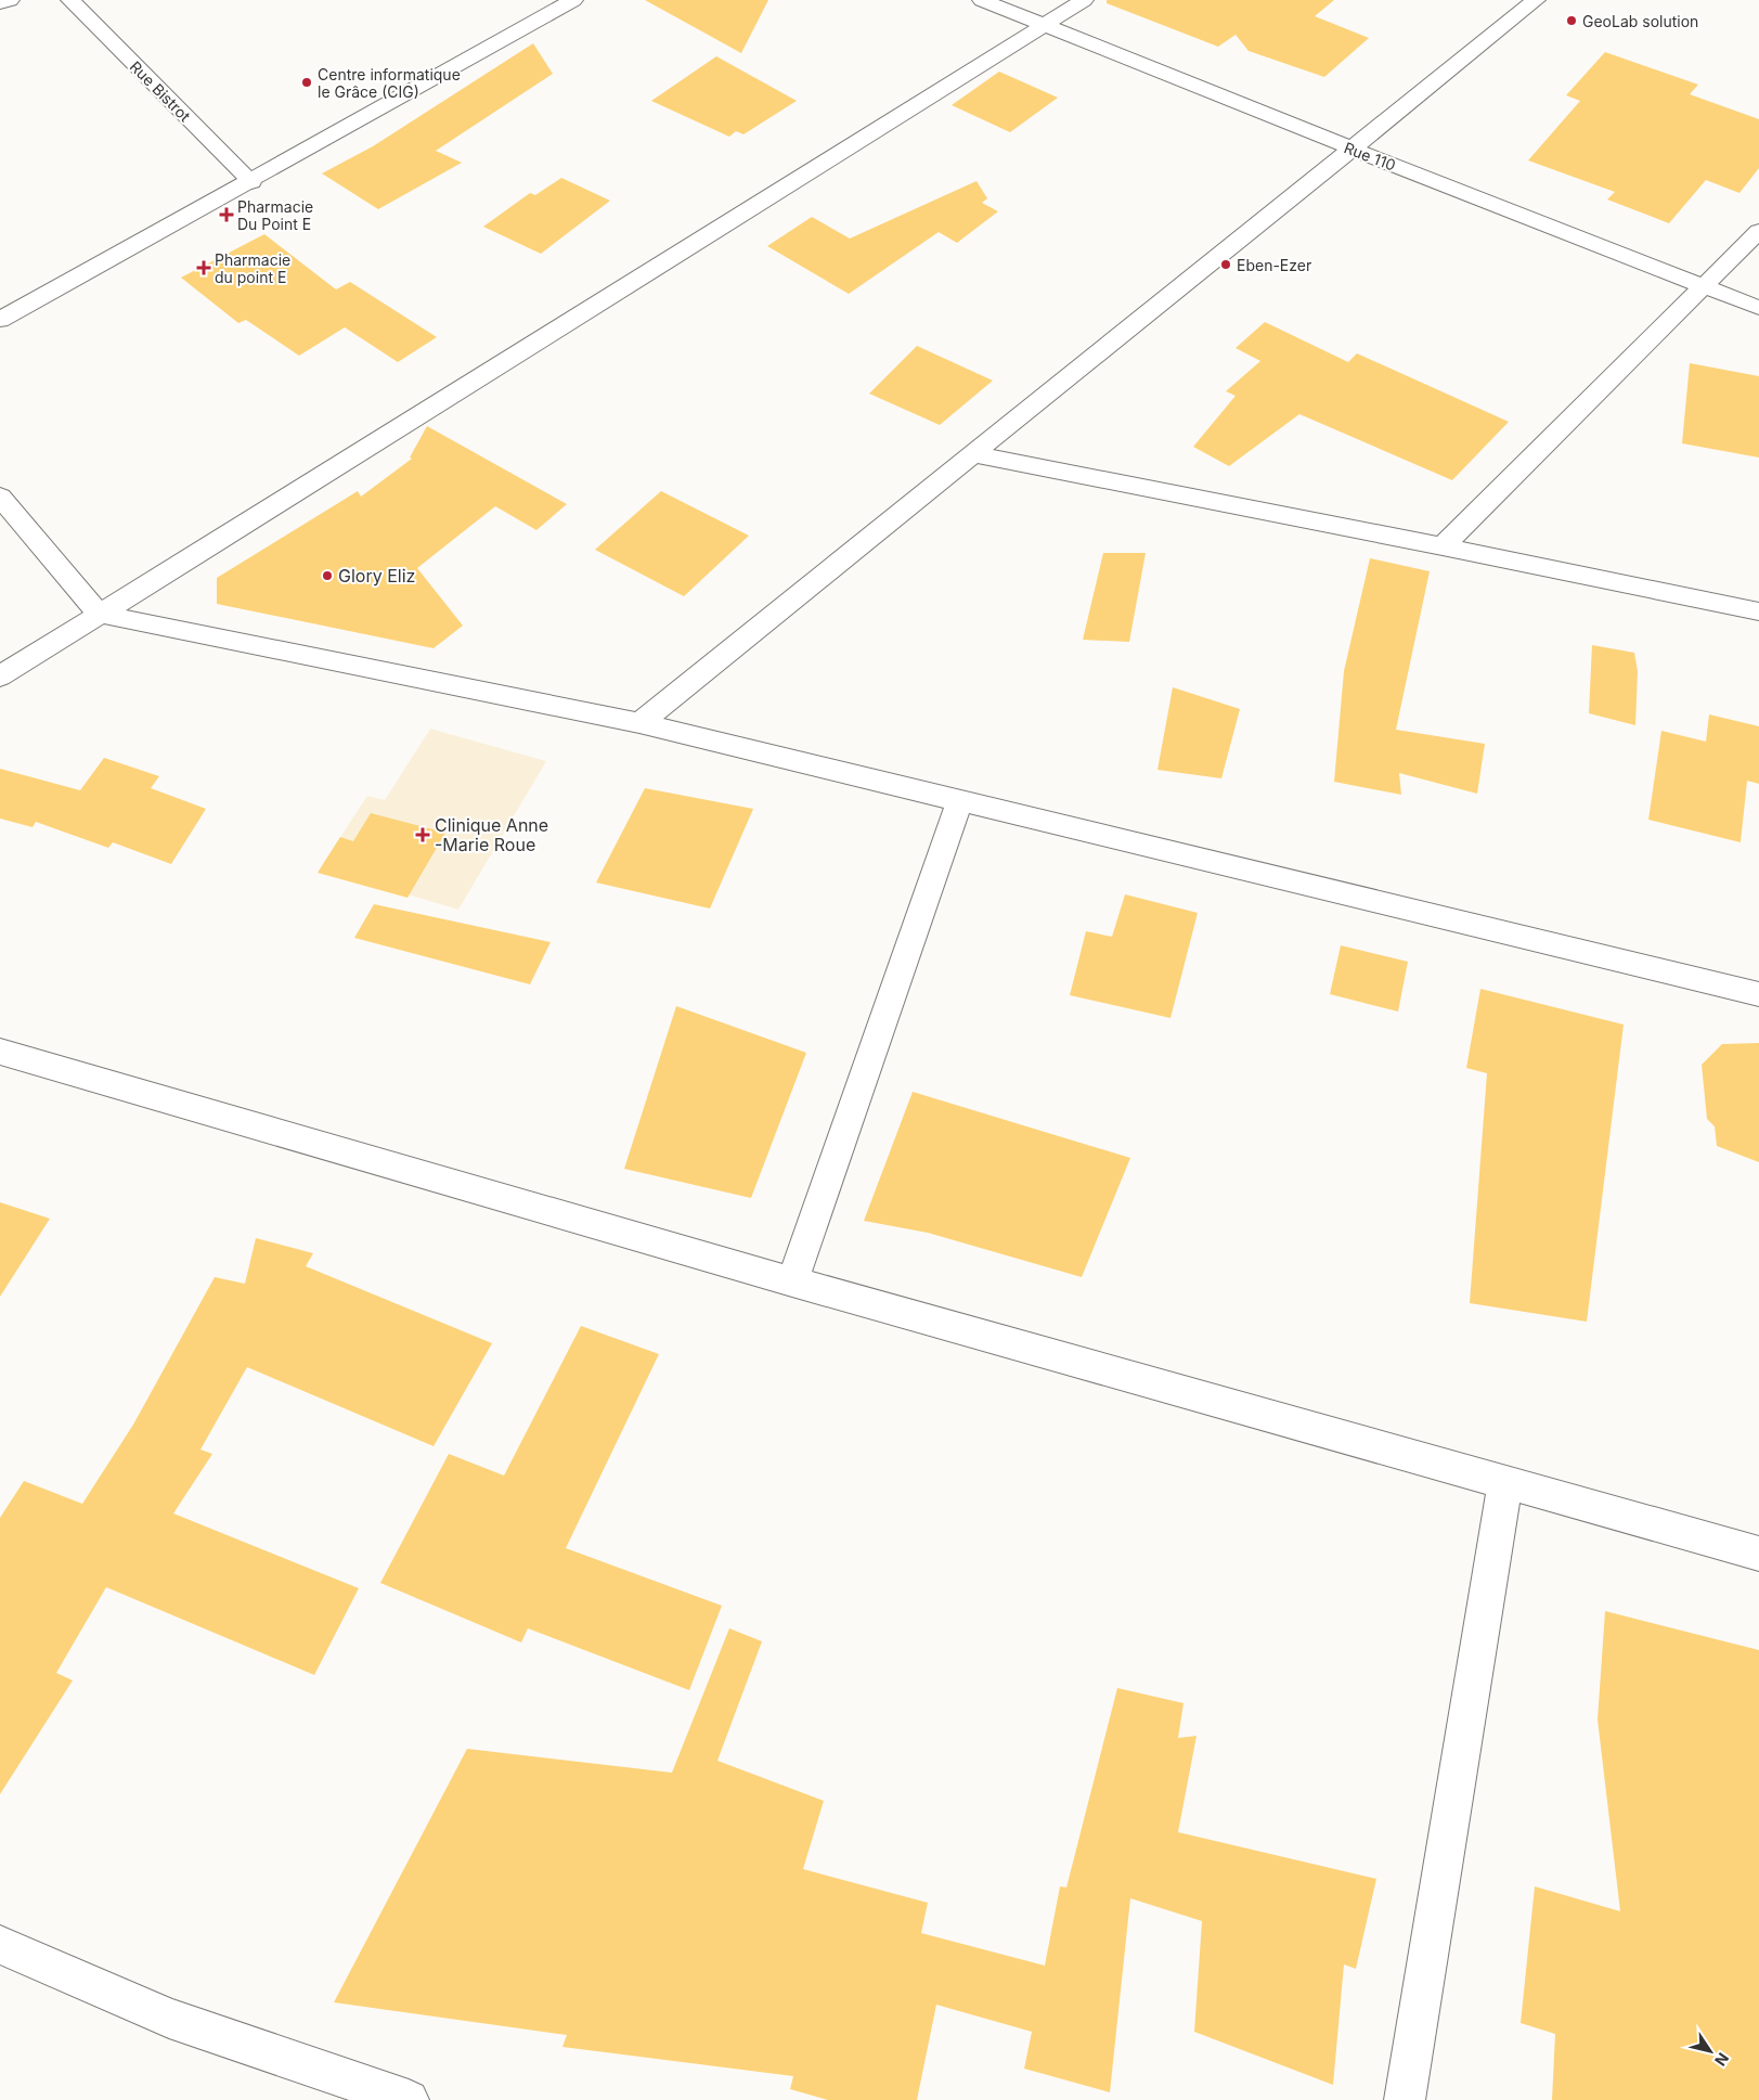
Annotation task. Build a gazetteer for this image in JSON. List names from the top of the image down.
{
  "streets": {
    "street": ["Rue Bistrot", "Rue 110"]
  },
  "places": {
    "other": [
      "GeoLab solution",
      "Centre informatique le Grâce (CIG)",
      "Eben-Ezer",
      "Glory Eliz"
    ],
    "health": ["Pharmacie Du Point E", "Pharmacie du point E", "Clinique Anne -Marie Roue"]
  },
  "north": "bottom right"
}
